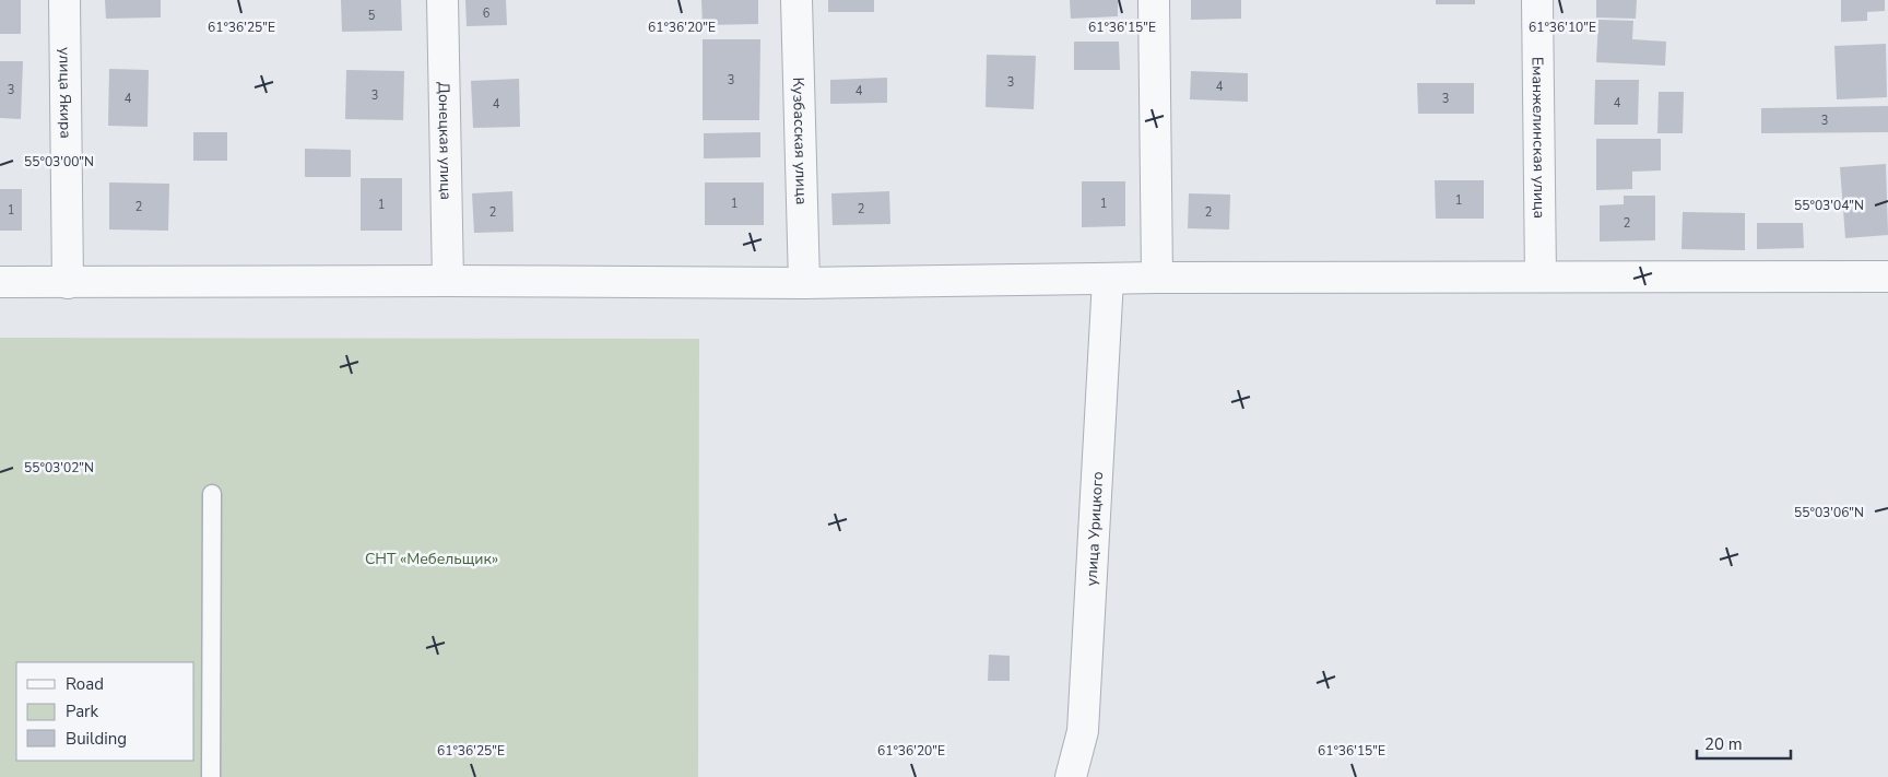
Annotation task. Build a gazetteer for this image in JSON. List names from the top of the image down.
{
  "streets": {
    "street": [
      "улица Якира",
      "Еманжелинская улица",
      "Донецкая улица",
      "Кузбасская улица",
      "улица Урицкого"
    ]
  },
  "parks": ["СНТ «Мебельщик»"],
  "house_numbers": [
    "6",
    "5",
    "3",
    "3",
    "4",
    "3",
    "4",
    "3",
    "4",
    "3",
    "4",
    "4",
    "3",
    "1",
    "1",
    "1",
    "1",
    "2",
    "2",
    "1",
    "2",
    "2",
    "2"
  ],
  "legend": ["Road", "Park", "Building"],
  "scale_bar": "20 m",
  "coordinates": [
    "61°36'25\"E",
    "61°36'20\"E",
    "61°36'15\"E",
    "61°36'10\"E",
    "55°03'00\"N",
    "55°03'04\"N",
    "55°03'02\"N",
    "55°03'06\"N"
  ]
}
